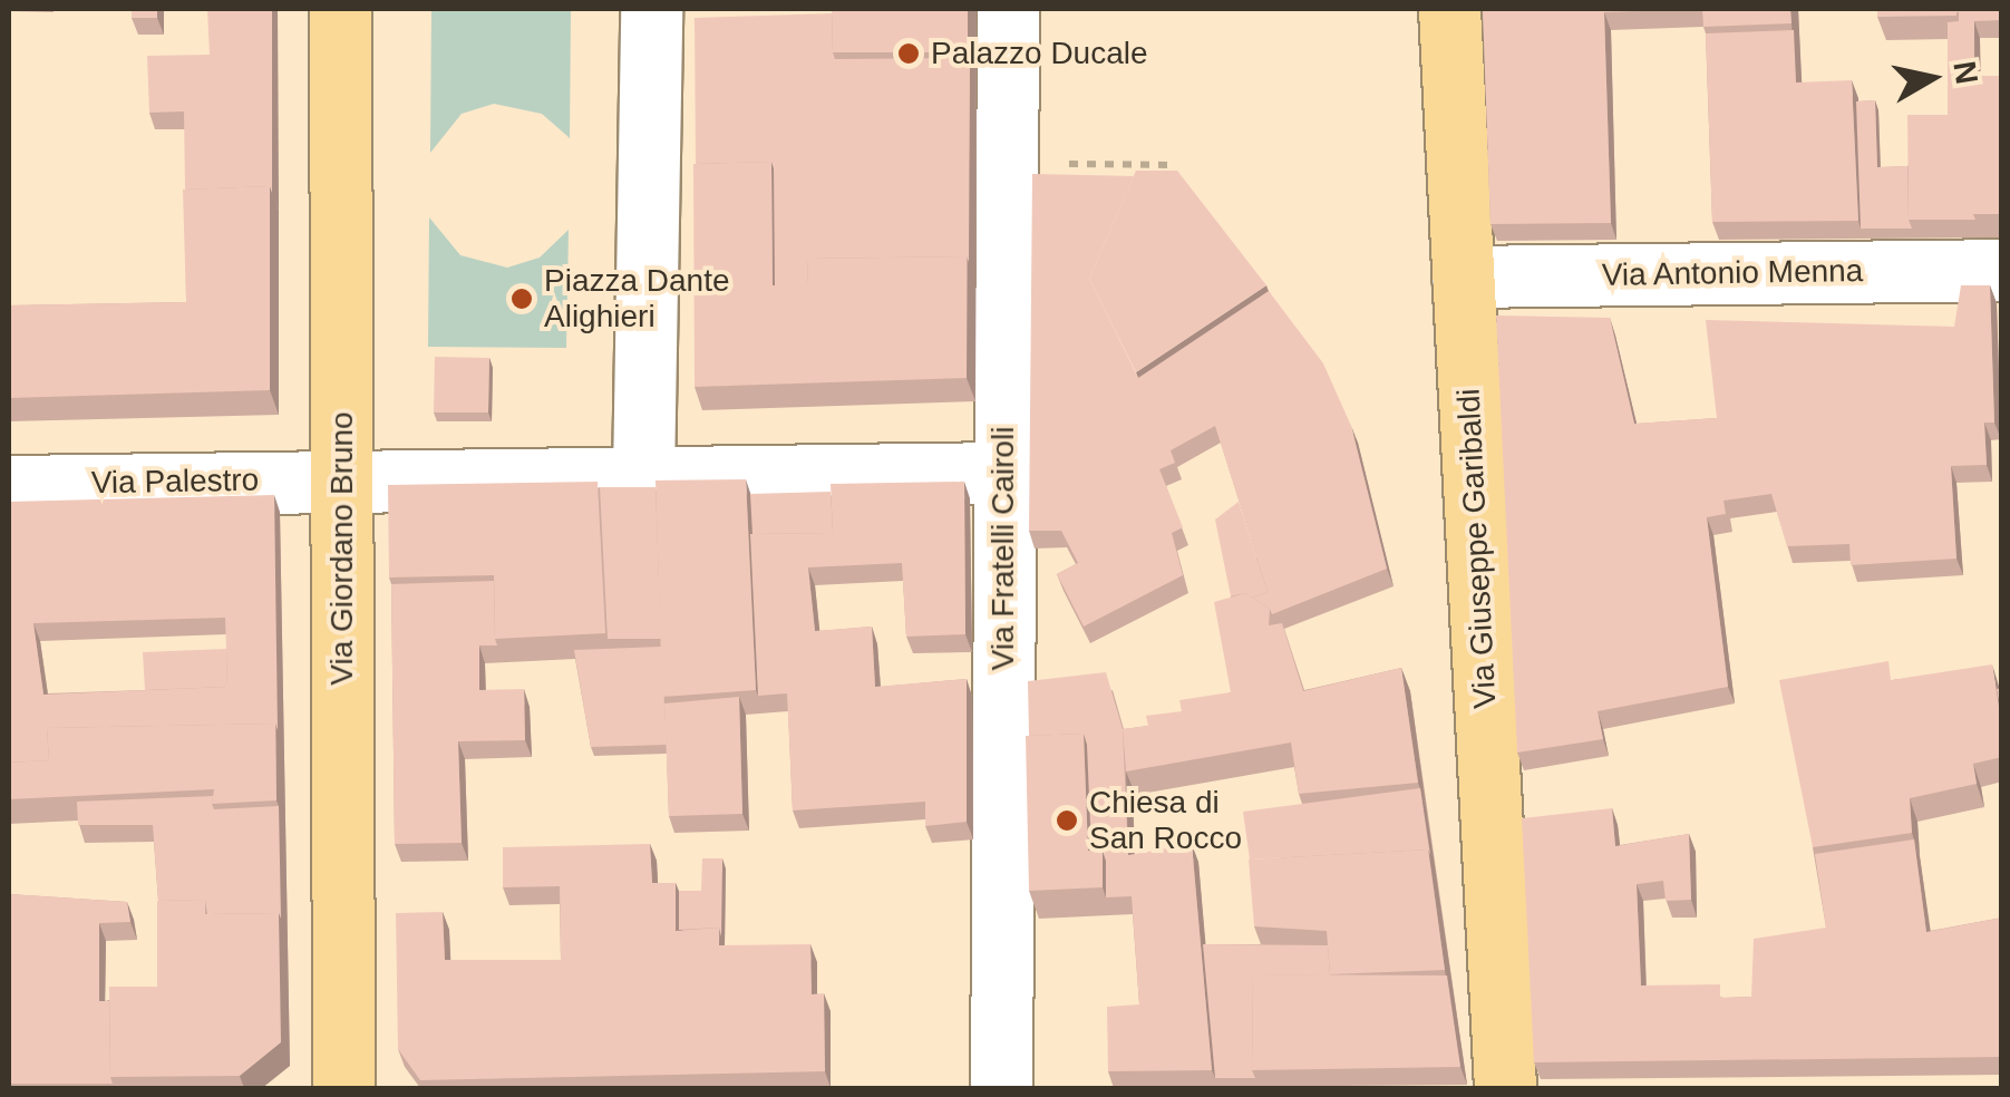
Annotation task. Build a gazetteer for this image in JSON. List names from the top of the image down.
{
  "streets": {
    "main road": ["Via Giordano Bruno", "Via Giuseppe Garibaldi"],
    "street": ["Via Antonio Menna", "Via Palestro", "Via Fratelli Cairoli"]
  },
  "crossings": [
    ["Via Antonio Menna", "Via Giuseppe Garibaldi"],
    ["Via Palestro", "Via Giordano Bruno"],
    ["Via Palestro", "Via Fratelli Cairoli"]
  ],
  "places": ["Palazzo Ducale", "Piazza Dante Alighieri", "Chiesa di San Rocco"],
  "north": "right"
}
